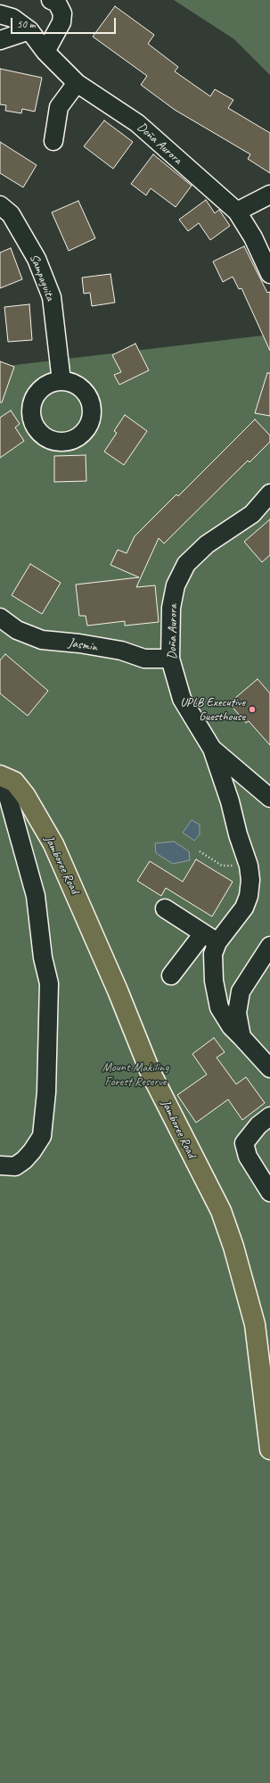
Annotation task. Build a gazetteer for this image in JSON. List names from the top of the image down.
{
  "streets": {
    "main road": ["Jamboree Road"],
    "street": ["Doña Aurora", "Sampaguita", "Jasmin"]
  },
  "crossings": [
    ["Doña Aurora", "Jasmin"]
  ],
  "parks": ["Mount Makiling Forest Reserve"],
  "places": ["UPLB Executive Guesthouse"],
  "scale_bar": "50 m"
}
